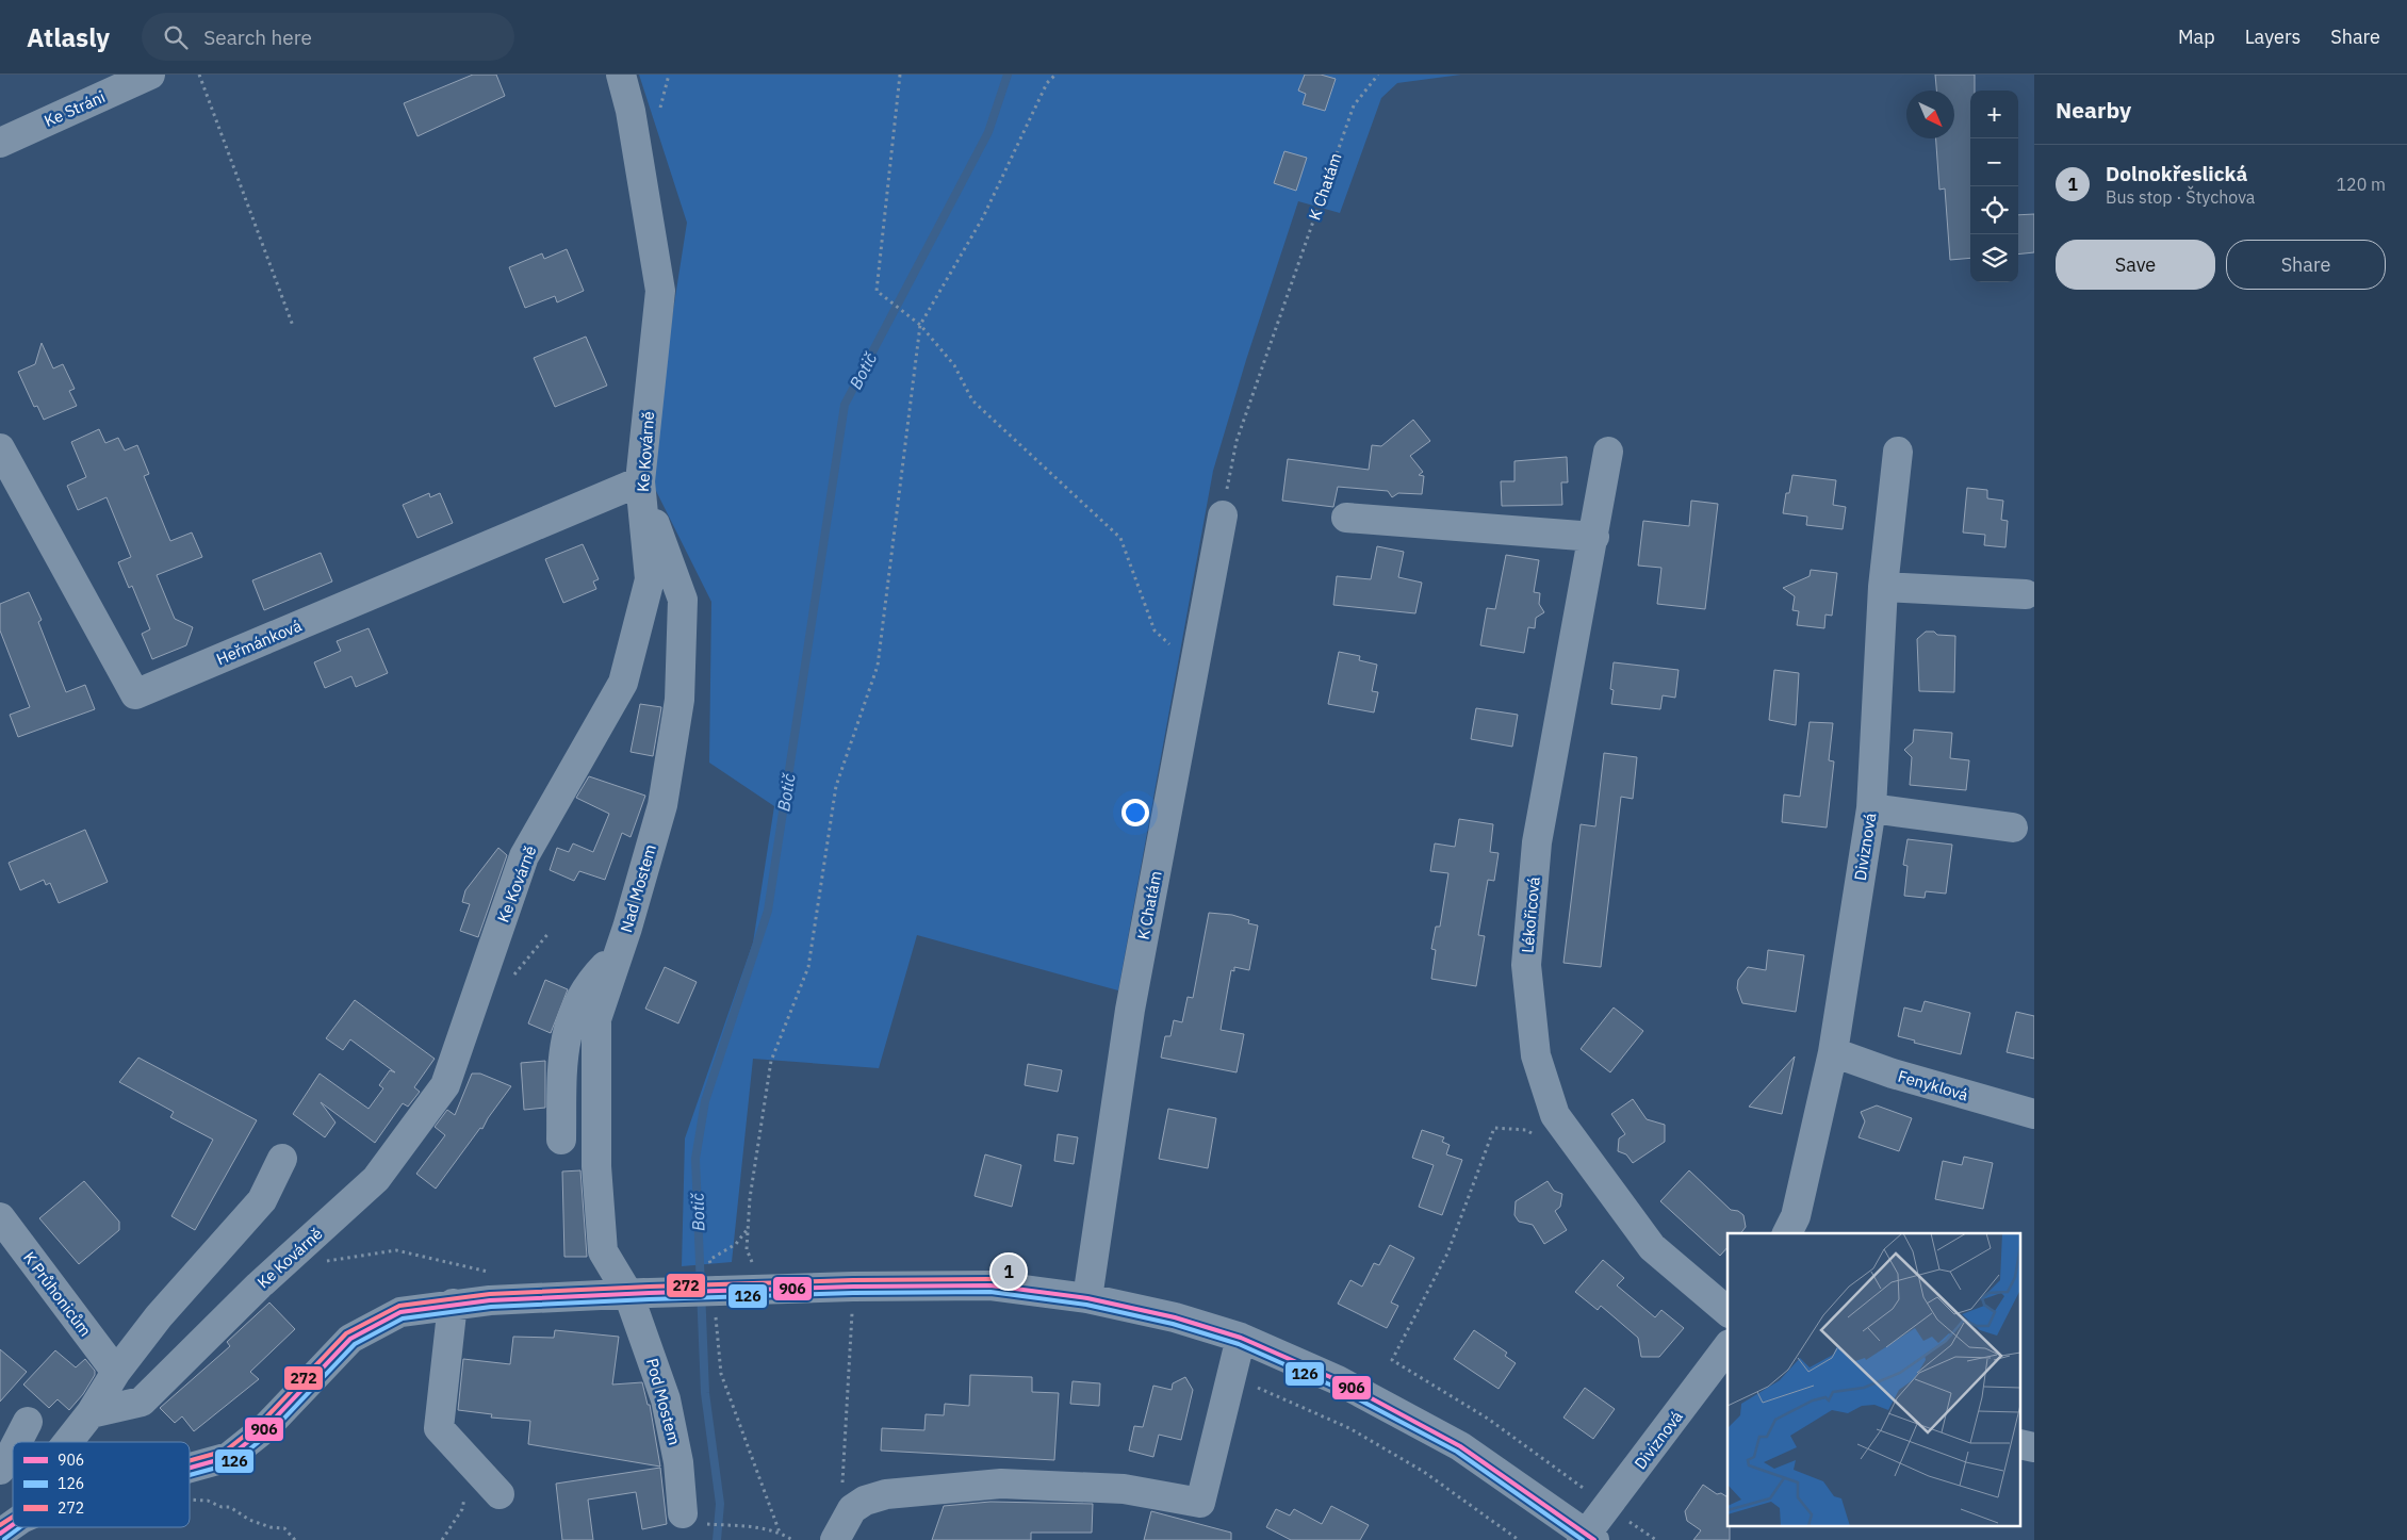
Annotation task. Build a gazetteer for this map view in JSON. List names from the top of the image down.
{
  "streets": {
    "street": [
      "Ke Stráni",
      "K Chatám",
      "Ke Kovárně",
      "Heřmánková",
      "Diviznová",
      "Nad Mostem",
      "Lékořicová",
      "Fenyklová",
      "K Průhonicům",
      "Pod Mostem"
    ]
  },
  "crossings": [
    ["Ke Kovárně", "Heřmánková"],
    ["Ke Kovárně", "Nad Mostem"],
    ["Heřmánková", "Nad Mostem"],
    ["Diviznová", "Fenyklová"],
    ["Nad Mostem", "Pod Mostem"]
  ],
  "water": ["Botič"],
  "lines": ["transit line 272", "transit line 906", "transit line 126"],
  "legend": ["906", "126", "272"],
  "north": "bottom right",
  "page": {
    "header": "Atlasly",
    "search": "Search here",
    "nav": ["Map", "Layers", "Share"],
    "heading": "Nearby",
    "map_buttons": ["+", "−"],
    "list": [
      {
        "mark": "1",
        "name": "Dolnokřeslická",
        "note": "Bus stop · Štychova",
        "value": "120 m"
      }
    ],
    "buttons": ["Save", "Share"],
    "pins": "1"
  }
}
